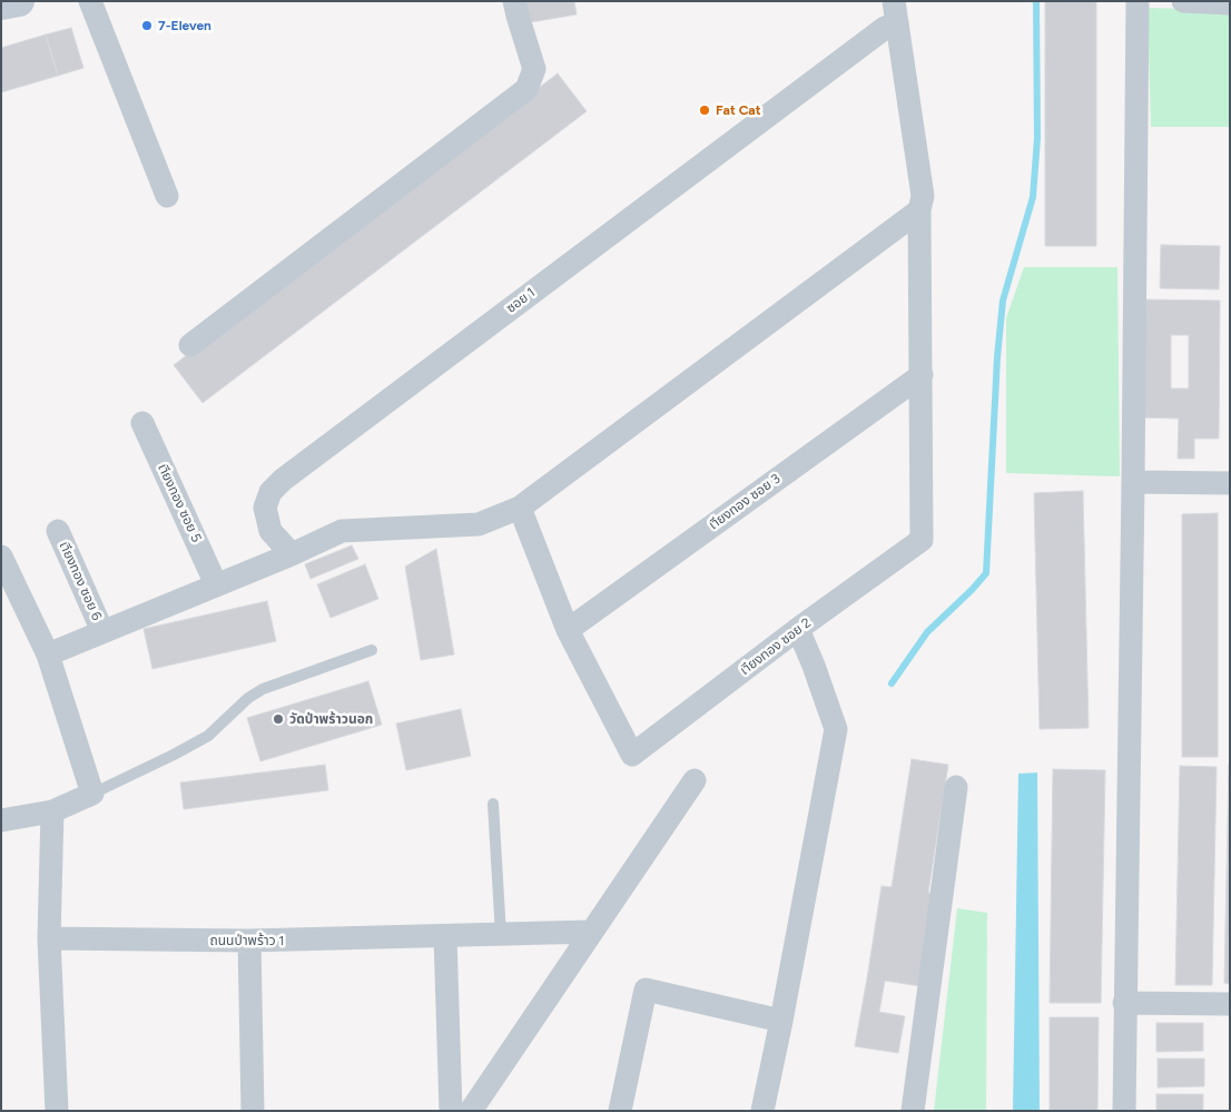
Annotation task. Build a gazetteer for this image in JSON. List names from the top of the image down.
{
  "streets": {
    "street": [
      "ซอย 1",
      "เาียงทอง ซอย 3",
      "เาียงทอง ซอย 5",
      "เาียงทอง ซอย 6",
      "เาียงทอง ซอย 2",
      "ถนนป่าพร้าว 1"
    ]
  },
  "crossings": [
    ["เาียงทอง ซอย 3", "เาียงทอง ซอย 2"]
  ],
  "places": ["7-Eleven", "Fat Cat", "วัดป่าพร้าวนอก"]
}
